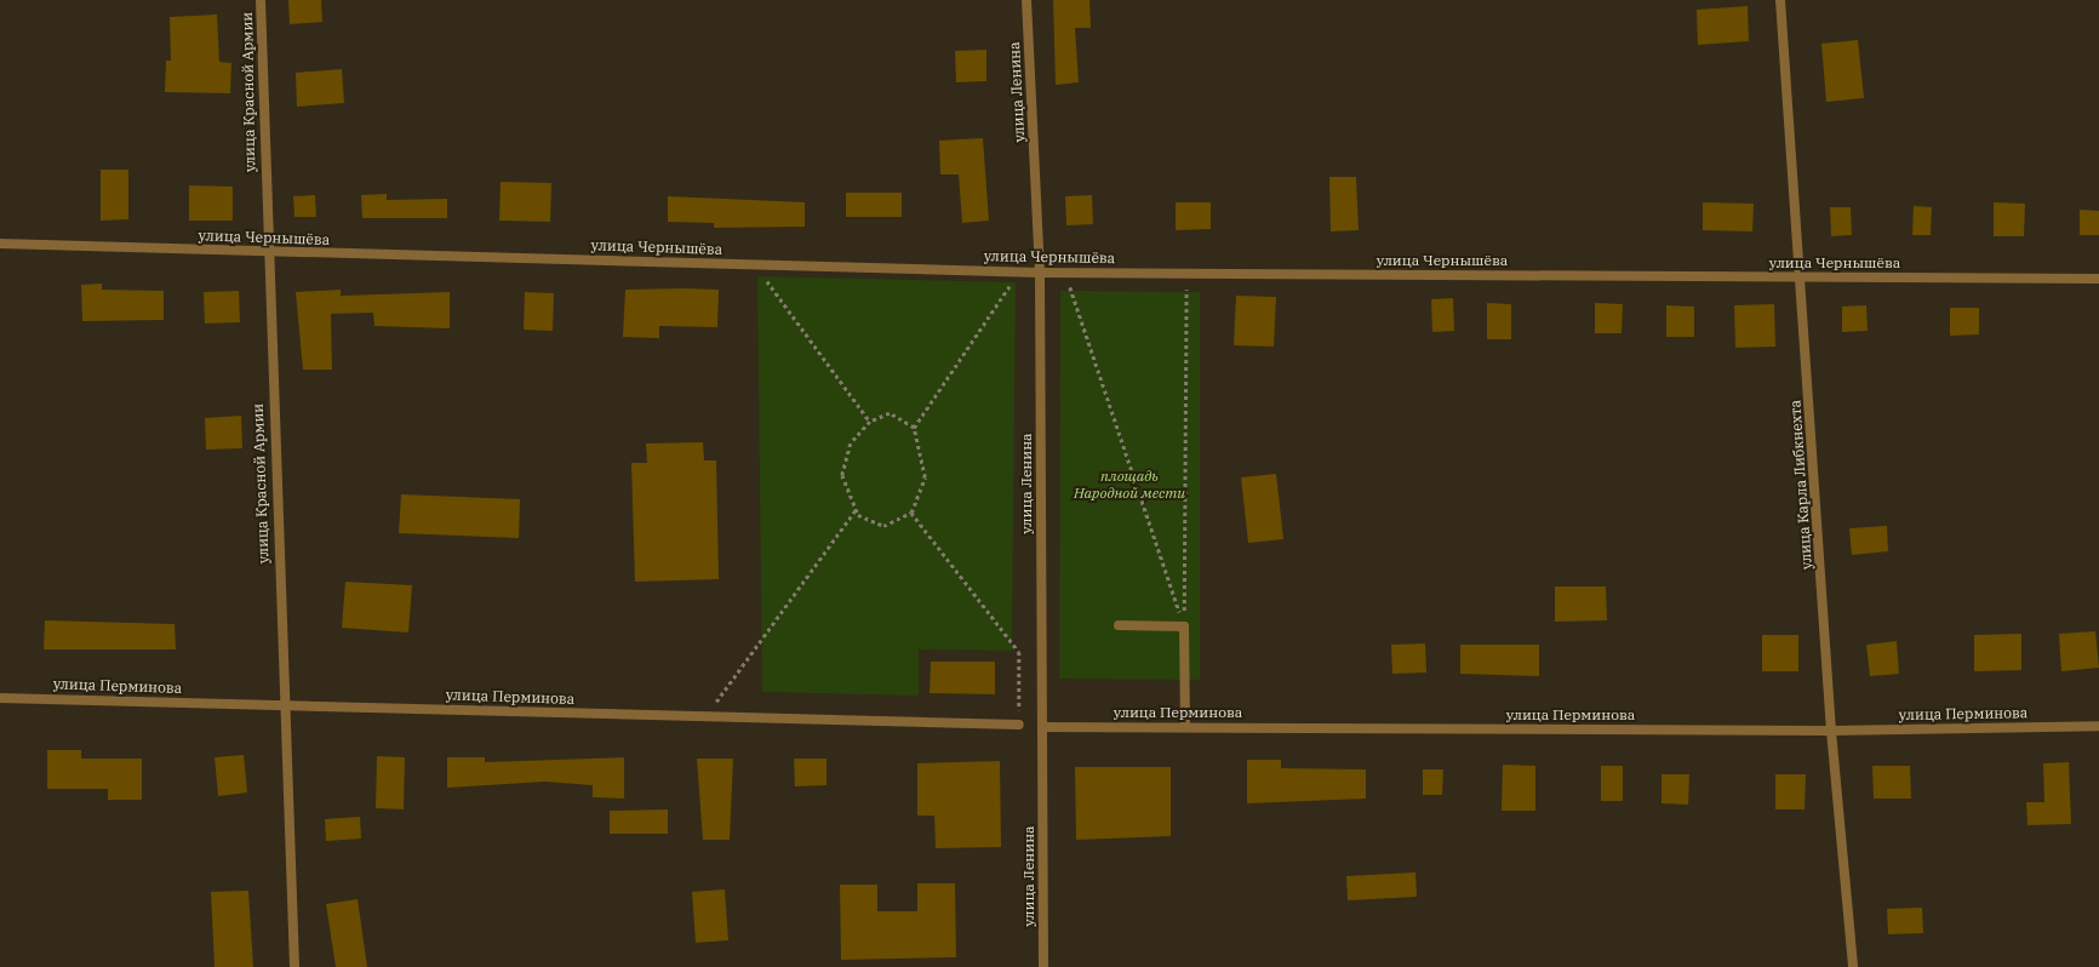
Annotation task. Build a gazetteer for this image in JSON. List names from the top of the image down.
{
  "streets": {
    "street": [
      "улица Красной Армии",
      "улица Ленина",
      "улица Чернышёва",
      "улица Карла Либкнехта",
      "улица Перминова"
    ]
  },
  "crossings": [
    ["улица Красной Армии", "улица Чернышёва"],
    ["улица Красной Армии", "улица Перминова"],
    ["улица Ленина", "улица Чернышёва"],
    ["улица Ленина", "улица Перминова"],
    ["улица Чернышёва", "улица Карла Либкнехта"],
    ["улица Карла Либкнехта", "улица Перминова"]
  ],
  "parks": ["площадь Народной мести"]
}
